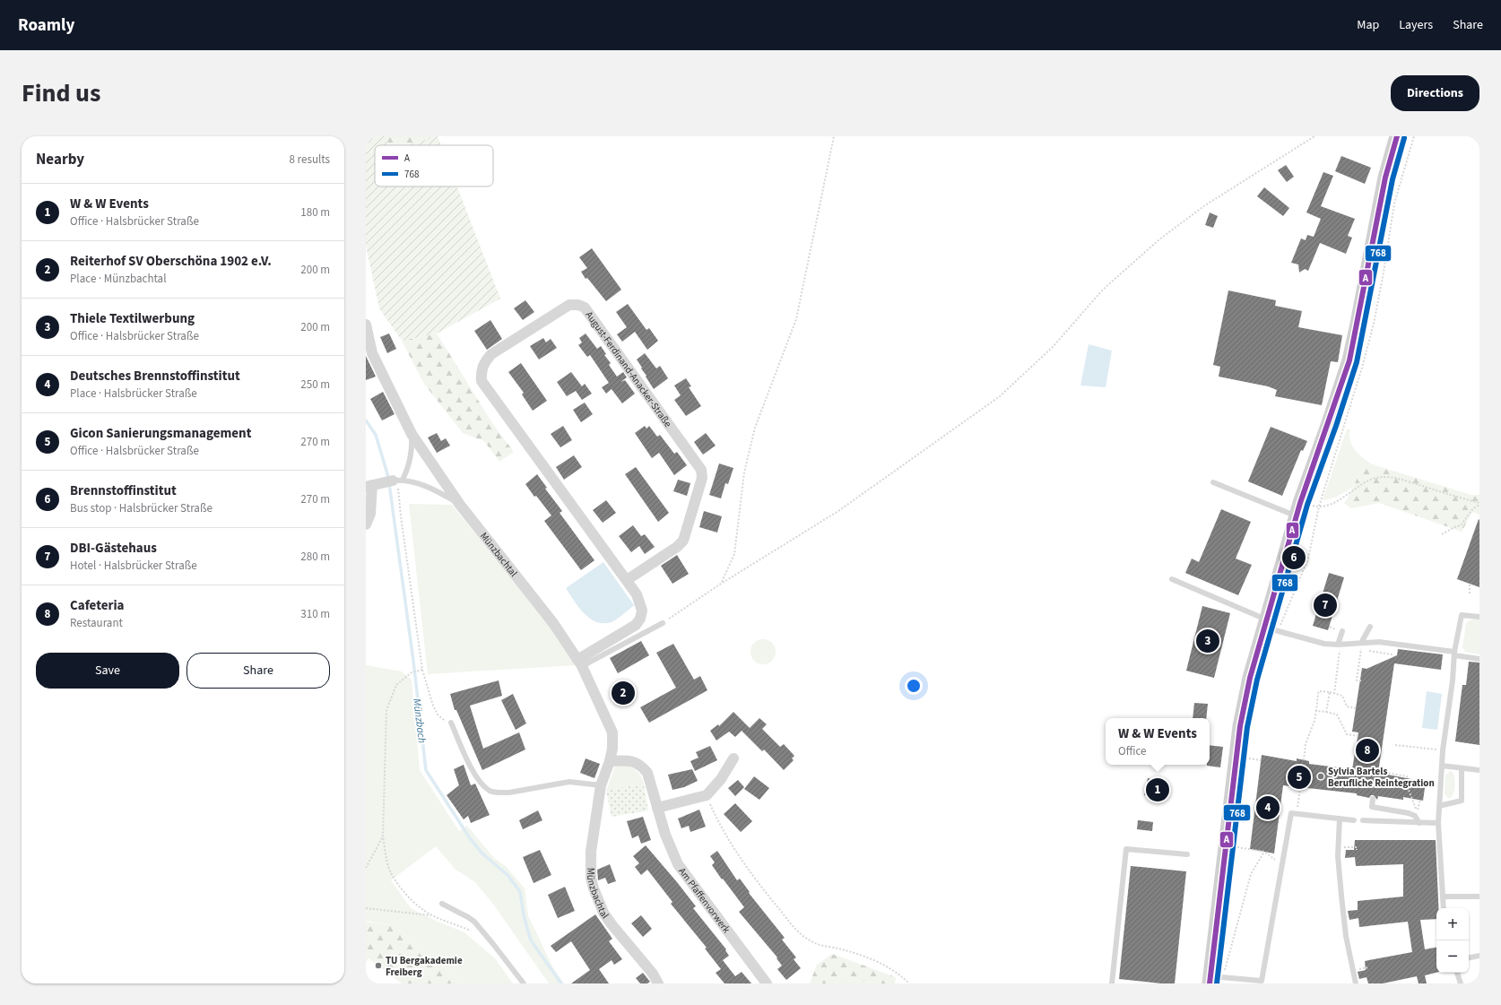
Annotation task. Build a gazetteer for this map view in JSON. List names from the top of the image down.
{
  "streets": {
    "street": ["August-Ferdinand-Anacker-Straße", "Münzbachtal", "Am Pfaffenvorwerk"]
  },
  "crossings": [
    ["August-Ferdinand-Anacker-Straße", "Münzbachtal"],
    ["Münzbachtal", "Am Pfaffenvorwerk"]
  ],
  "water": ["Münzbach"],
  "places": ["Sylvia Bartels Berufliche Reintegration", "TU Bergakademie Freiberg"],
  "lines": ["transit line A", "transit line 768"],
  "legend": ["A", "768"],
  "page": {
    "header": "Roamly",
    "nav": ["Map", "Layers", "Share"],
    "title": "Find us",
    "buttons": [
      "Directions",
      ["Save", "Share"]
    ],
    "heading": ["Nearby", "8 results"],
    "list": [
      {
        "mark": "1",
        "name": "W & W Events",
        "note": "Office · Halsbrücker Straße",
        "value": "180 m"
      },
      {
        "mark": "2",
        "name": "Reiterhof SV Oberschöna 1902 e.V.",
        "note": "Place · Münzbachtal",
        "value": "200 m"
      },
      {
        "mark": "3",
        "name": "Thiele Textilwerbung",
        "note": "Office · Halsbrücker Straße",
        "value": "200 m"
      },
      {
        "mark": "4",
        "name": "Deutsches Brennstoffinstitut",
        "note": "Place · Halsbrücker Straße",
        "value": "250 m"
      },
      {
        "mark": "5",
        "name": "Gicon Sanierungsmanagement",
        "note": "Office · Halsbrücker Straße",
        "value": "270 m"
      },
      {
        "mark": "6",
        "name": "Brennstoffinstitut",
        "note": "Bus stop · Halsbrücker Straße",
        "value": "270 m"
      },
      {
        "mark": "7",
        "name": "DBI-Gästehaus",
        "note": "Hotel · Halsbrücker Straße",
        "value": "280 m"
      },
      {
        "mark": "8",
        "name": "Cafeteria",
        "note": "Restaurant",
        "value": "310 m"
      }
    ],
    "pins": [
      "6",
      "7",
      "3",
      "2",
      "8",
      "5",
      "1",
      "4"
    ],
    "popup": ["W & W Events", "Office"],
    "map_buttons": ["+", "−"]
  }
}
